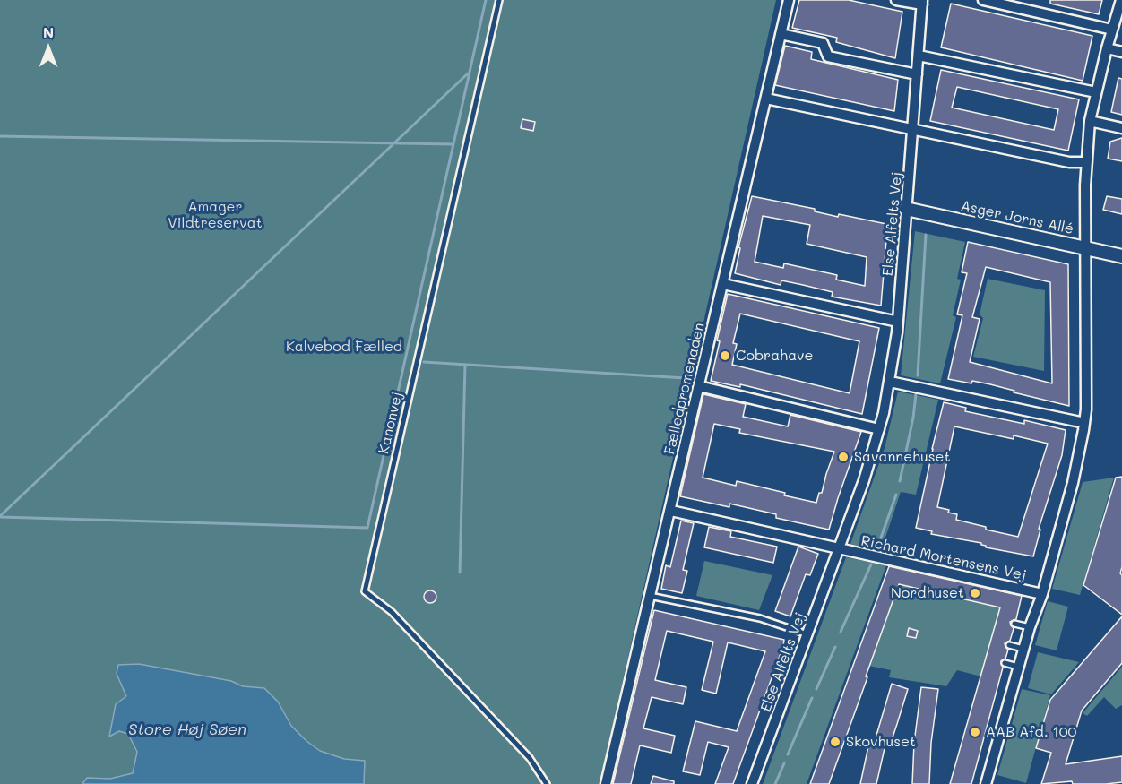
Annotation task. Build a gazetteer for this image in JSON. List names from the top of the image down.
{
  "streets": {
    "street": [
      "Asger Jorns Allé",
      "Else Alfelts Vej",
      "Fælledpromenaden",
      "Richard Mortensens Vej"
    ],
    "lane": ["Kanonvej"]
  },
  "crossings": [
    ["Asger Jorns Allé", "Else Alfelts Vej"],
    ["Asger Jorns Allé", "Richard Mortensens Vej"],
    ["Else Alfelts Vej", "Richard Mortensens Vej"]
  ],
  "water": ["Store Høj Søen"],
  "parks": ["Amager Vildtreservat", "Kalvebod Fælled"],
  "places": [
    "Cobrahave",
    "Savannehuset",
    "Nordhuset",
    "AAB Afd. 100",
    "Skovhuset"
  ],
  "north": "top"
}
